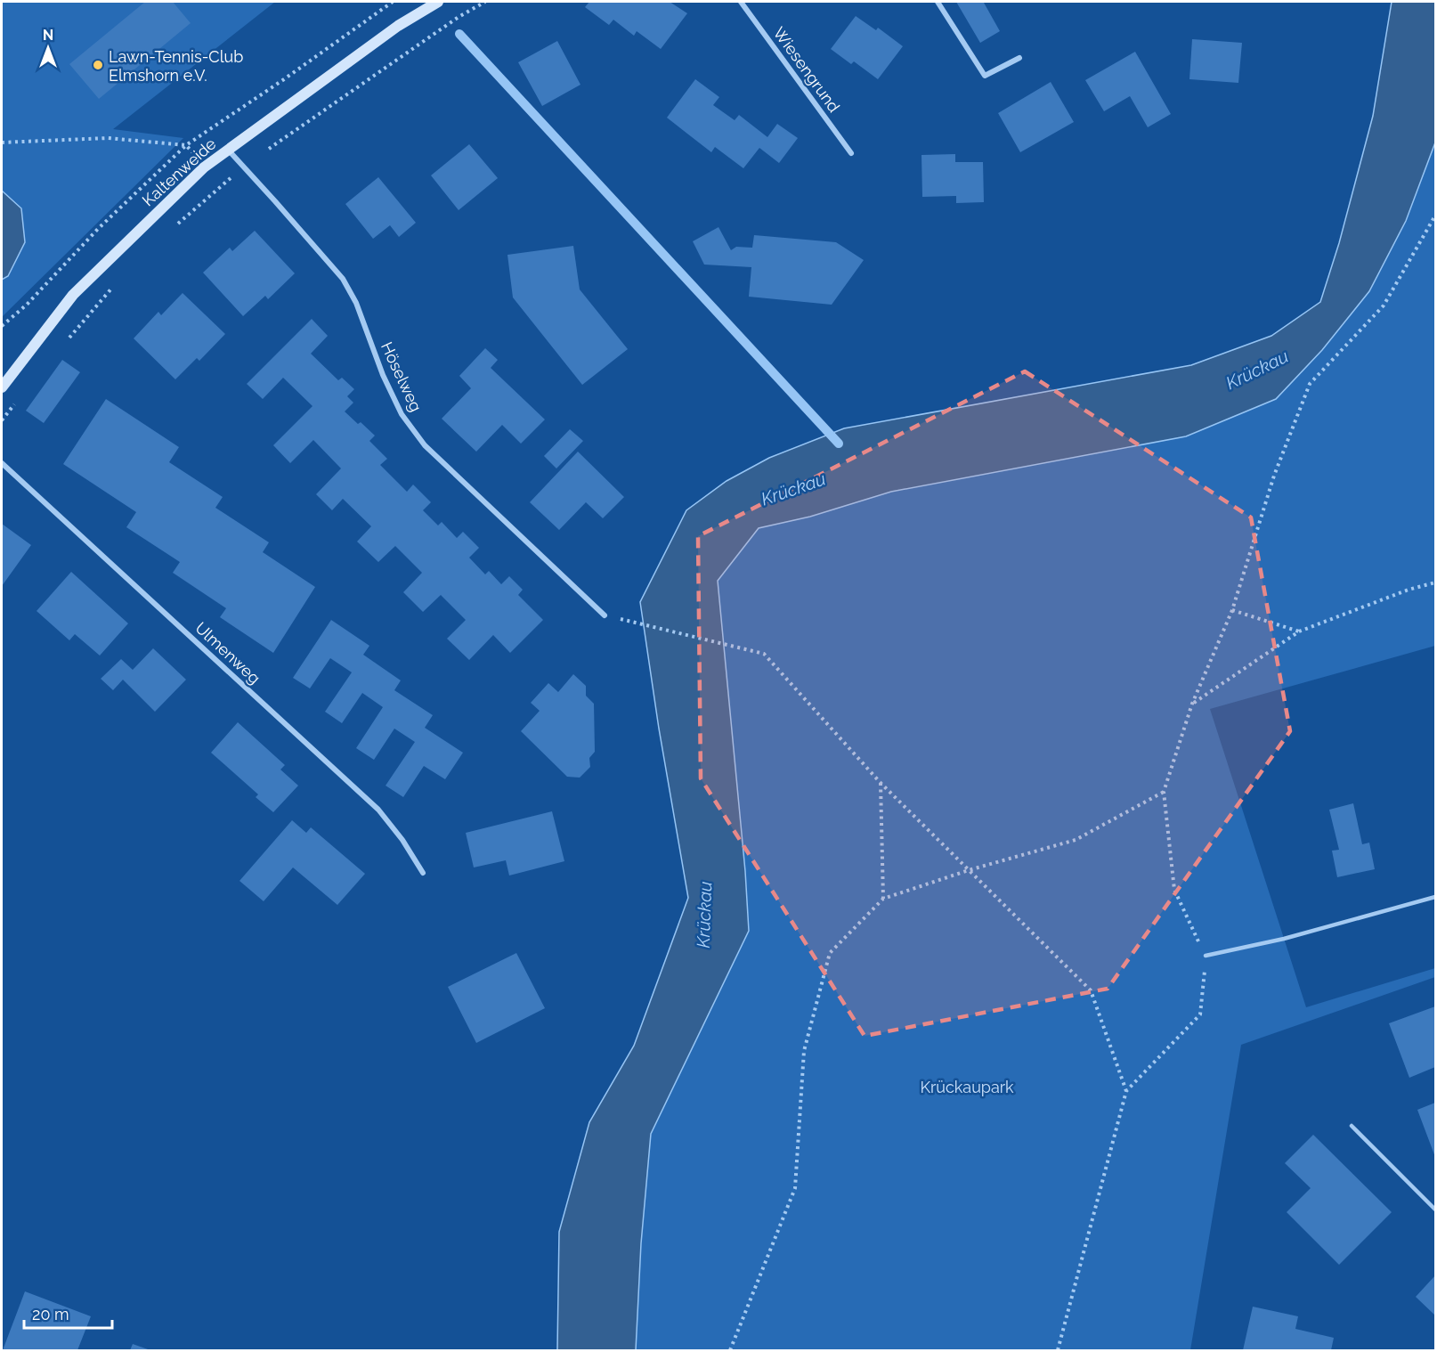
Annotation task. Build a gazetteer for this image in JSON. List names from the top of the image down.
{
  "streets": {
    "main road": ["Kaltenweide"],
    "street": ["Wiesengrund", "Höselweg", "Ulmenweg"]
  },
  "crossings": [
    ["Kaltenweide", "Höselweg"]
  ],
  "water": ["Krückau"],
  "parks": ["Krückaupark"],
  "places": ["Lawn-Tennis-Club Elmshorn e.V."],
  "scale_bar": "20 m",
  "north": "top"
}
